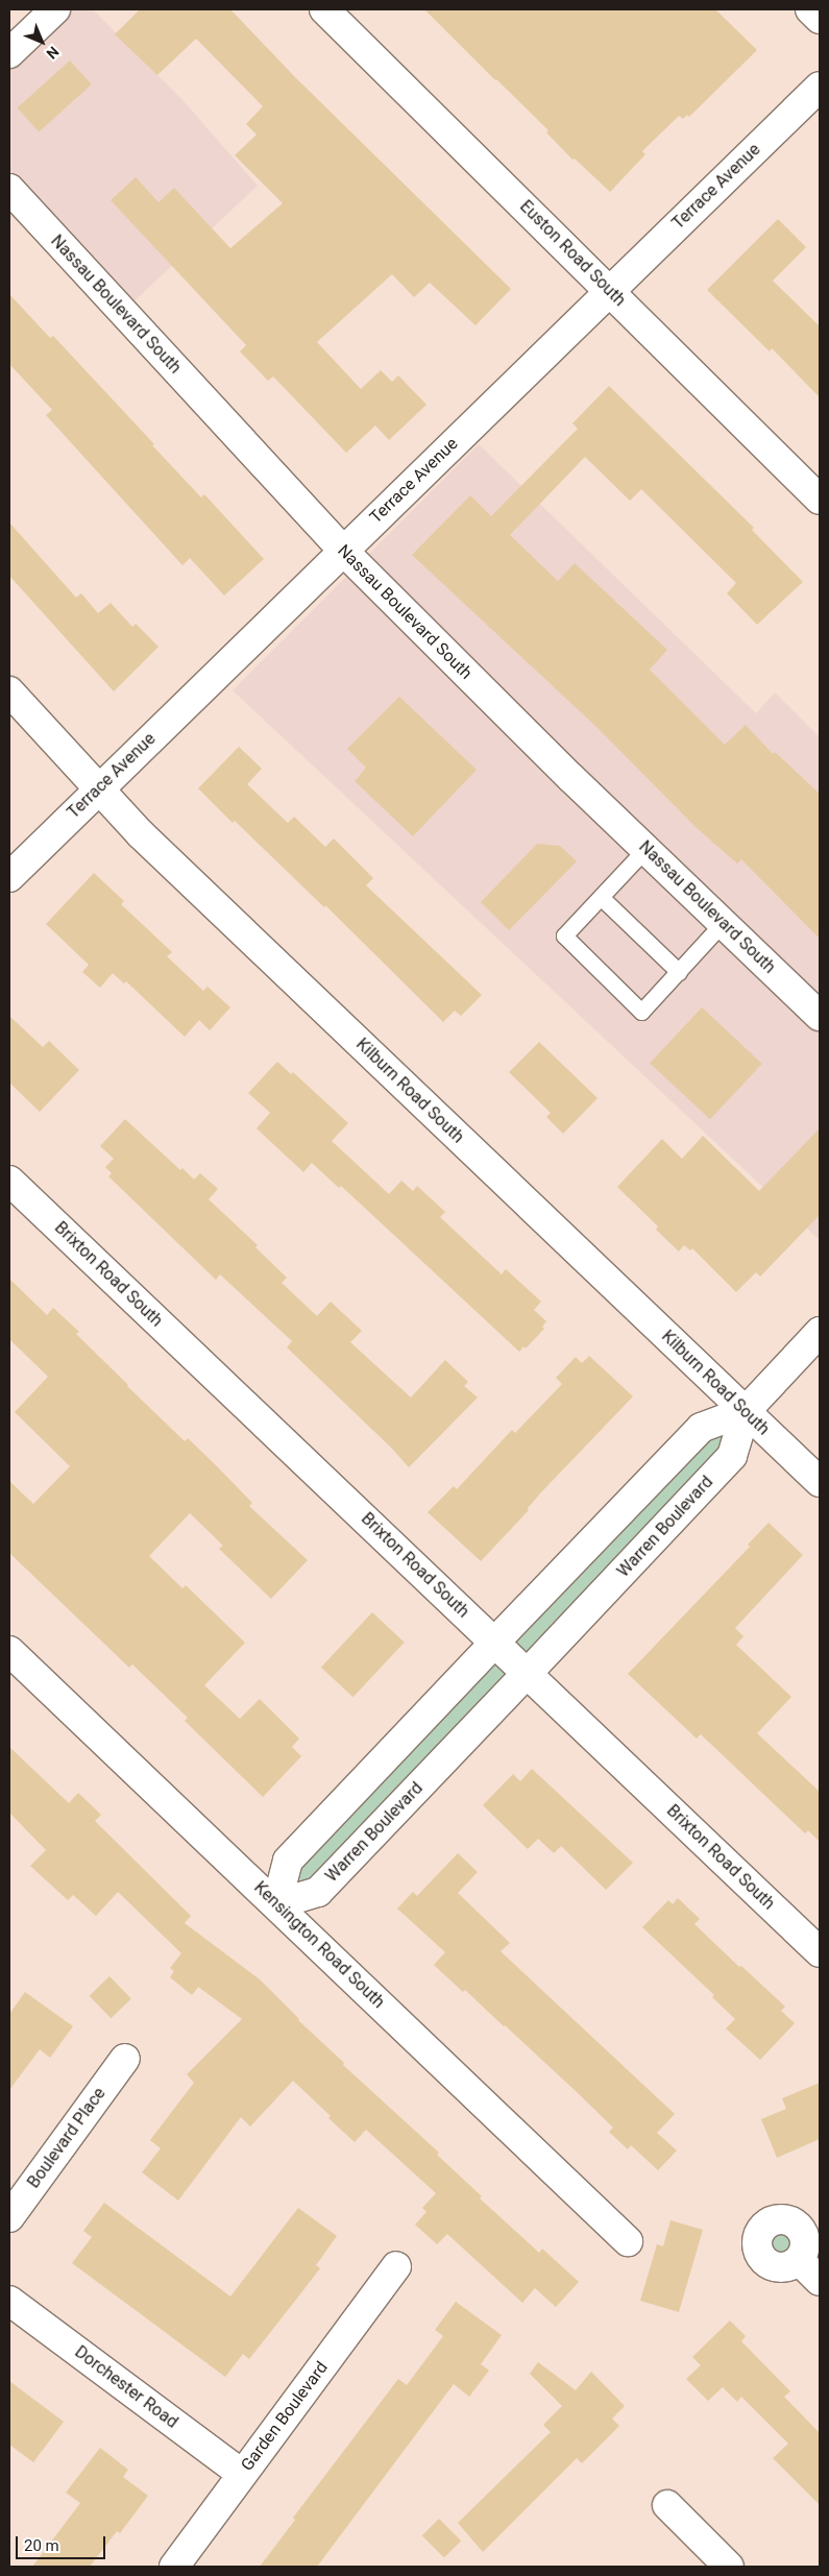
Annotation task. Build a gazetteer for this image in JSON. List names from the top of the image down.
{
  "streets": {
    "street": [
      "Terrace Avenue",
      "Euston Road South",
      "Nassau Boulevard South",
      "Kilburn Road South",
      "Brixton Road South",
      "Warren Boulevard",
      "Kensington Road South",
      "Boulevard Place",
      "Dorchester Road",
      "Garden Boulevard"
    ]
  },
  "crossings": [
    ["Terrace Avenue", "Euston Road South"],
    ["Terrace Avenue", "Nassau Boulevard South"],
    ["Terrace Avenue", "Kilburn Road South"],
    ["Kilburn Road South", "Warren Boulevard"],
    ["Brixton Road South", "Warren Boulevard"],
    ["Warren Boulevard", "Kensington Road South"],
    ["Dorchester Road", "Garden Boulevard"]
  ],
  "scale_bar": "20 m",
  "north": "bottom right"
}
